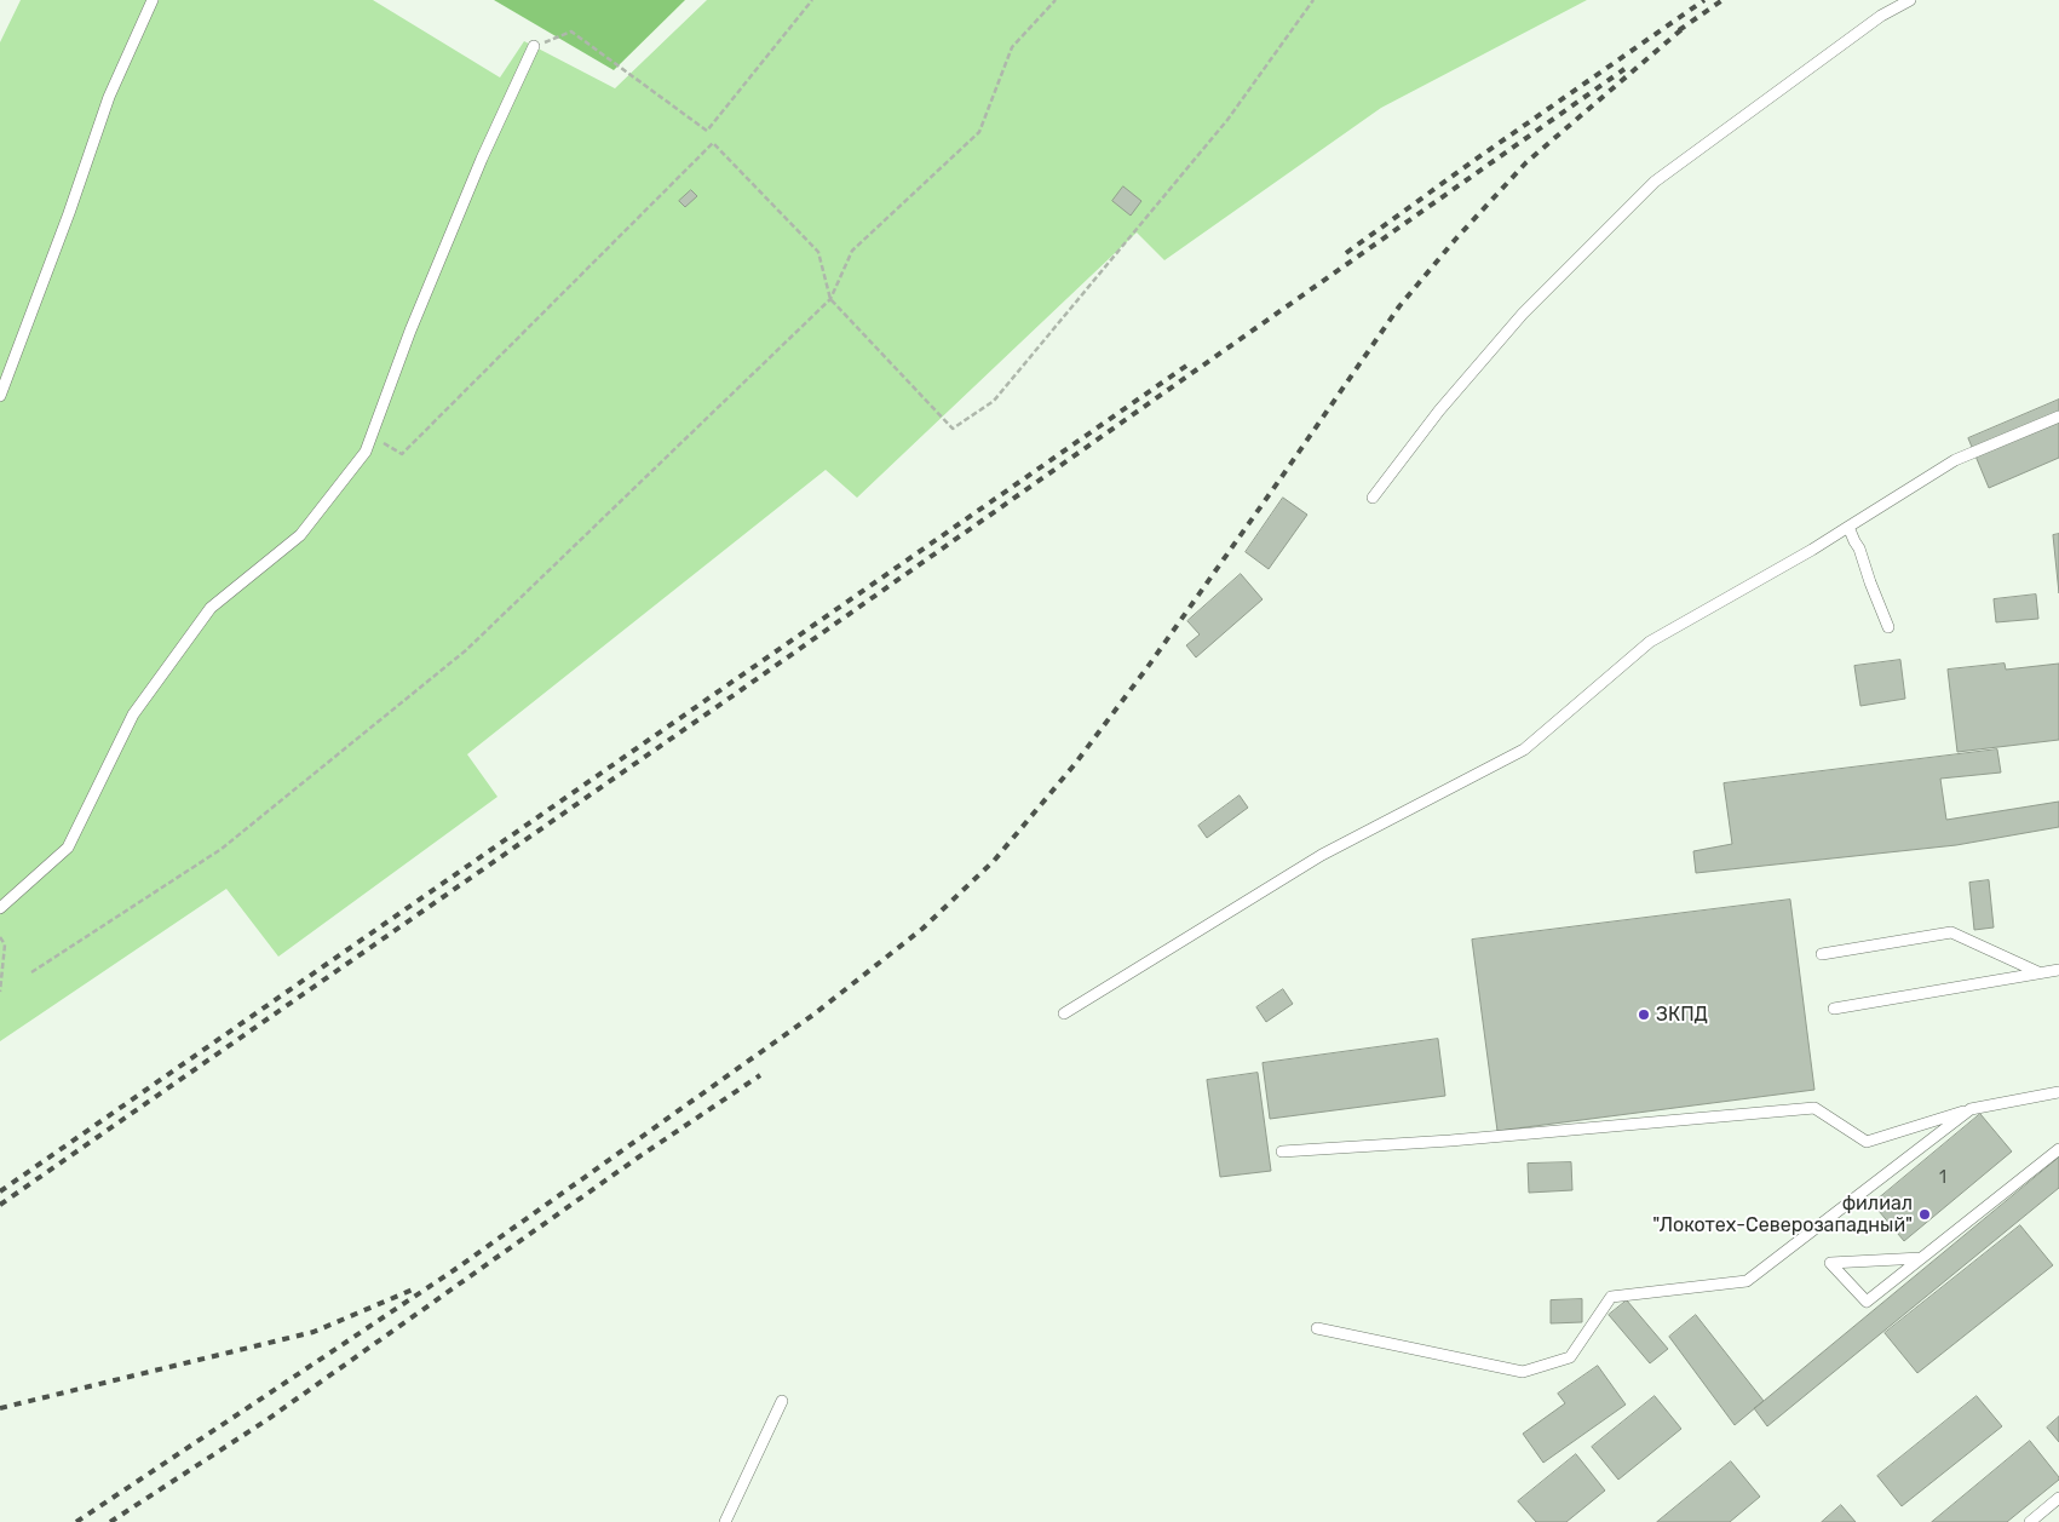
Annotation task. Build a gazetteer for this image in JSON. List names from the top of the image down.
{
  "places": ["ЗКПД", "филиал \"Локотех-Северозападный\""],
  "house_numbers": ["1"]
}
